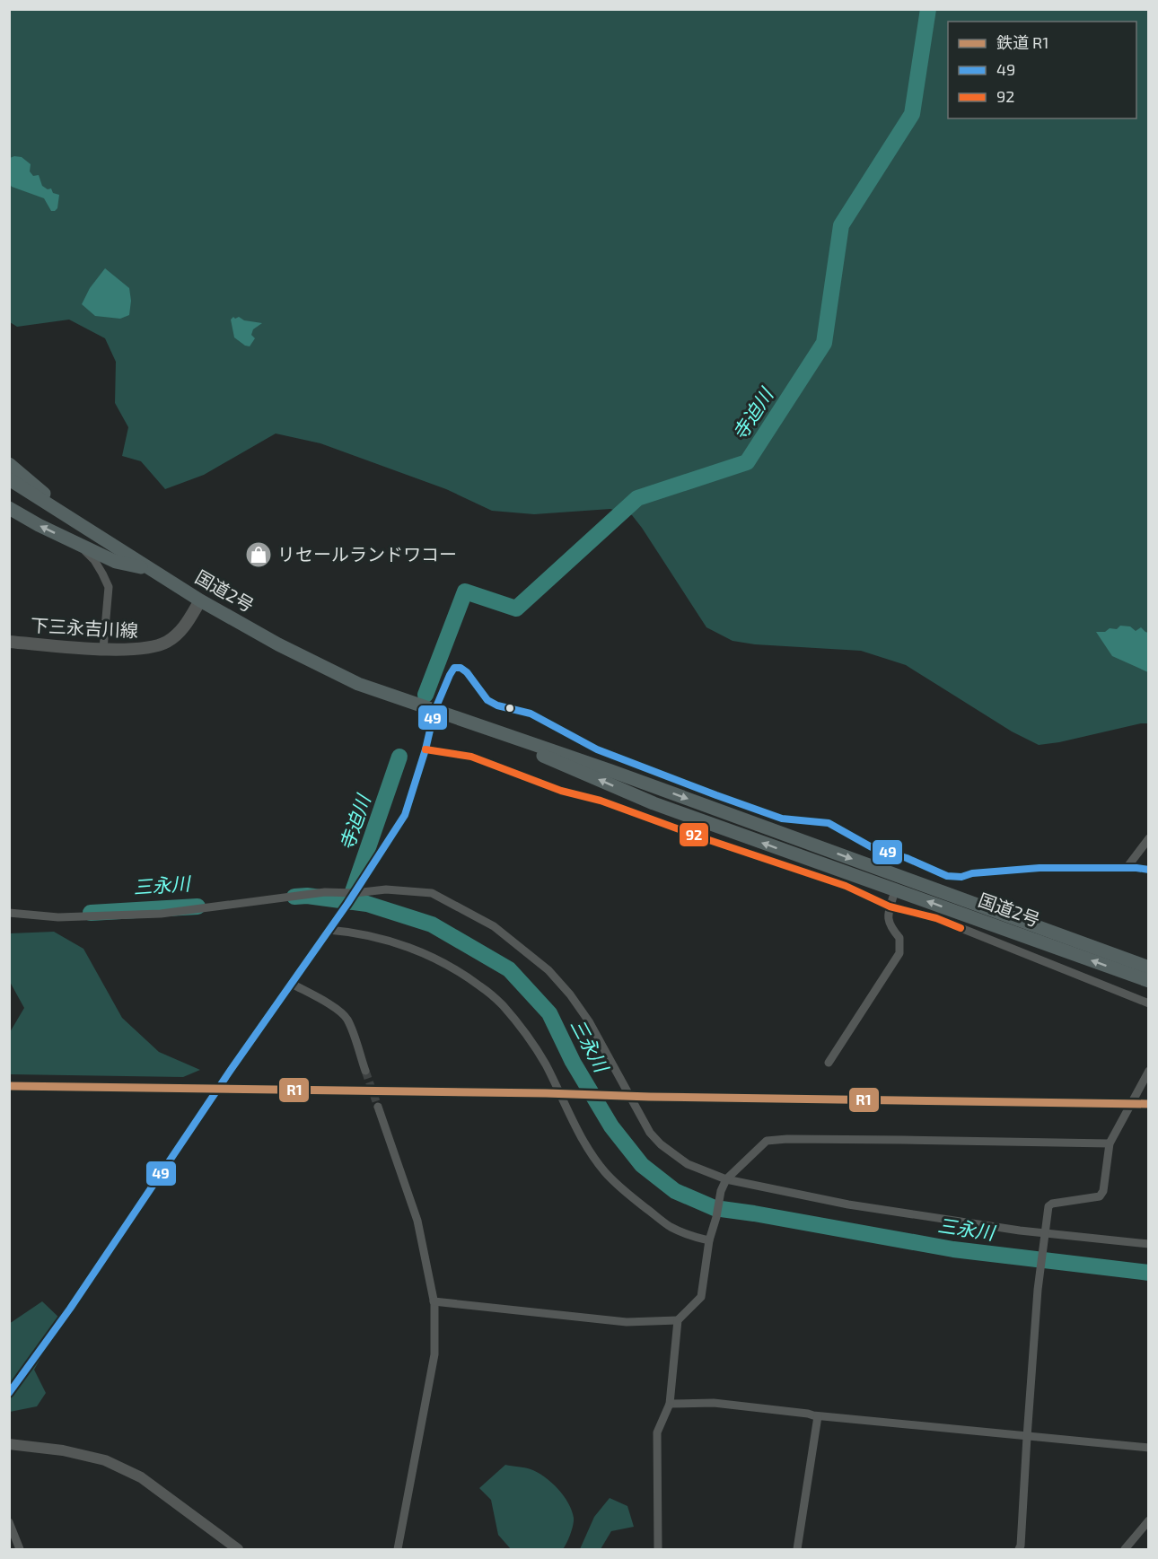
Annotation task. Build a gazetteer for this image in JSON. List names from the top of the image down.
{
  "streets": {
    "highway": ["国道2号"],
    "main road": ["下三永吉川線"]
  },
  "crossings": [
    ["国道2号", "下三永吉川線"]
  ],
  "water": ["寺迫川", "三永川"],
  "places": {
    "shop": ["リセールランドワコー"]
  },
  "lines": ["transit line 49", "transit line 92", "rail line R1"],
  "legend": ["鉄道 R1", "49", "92"]
}
